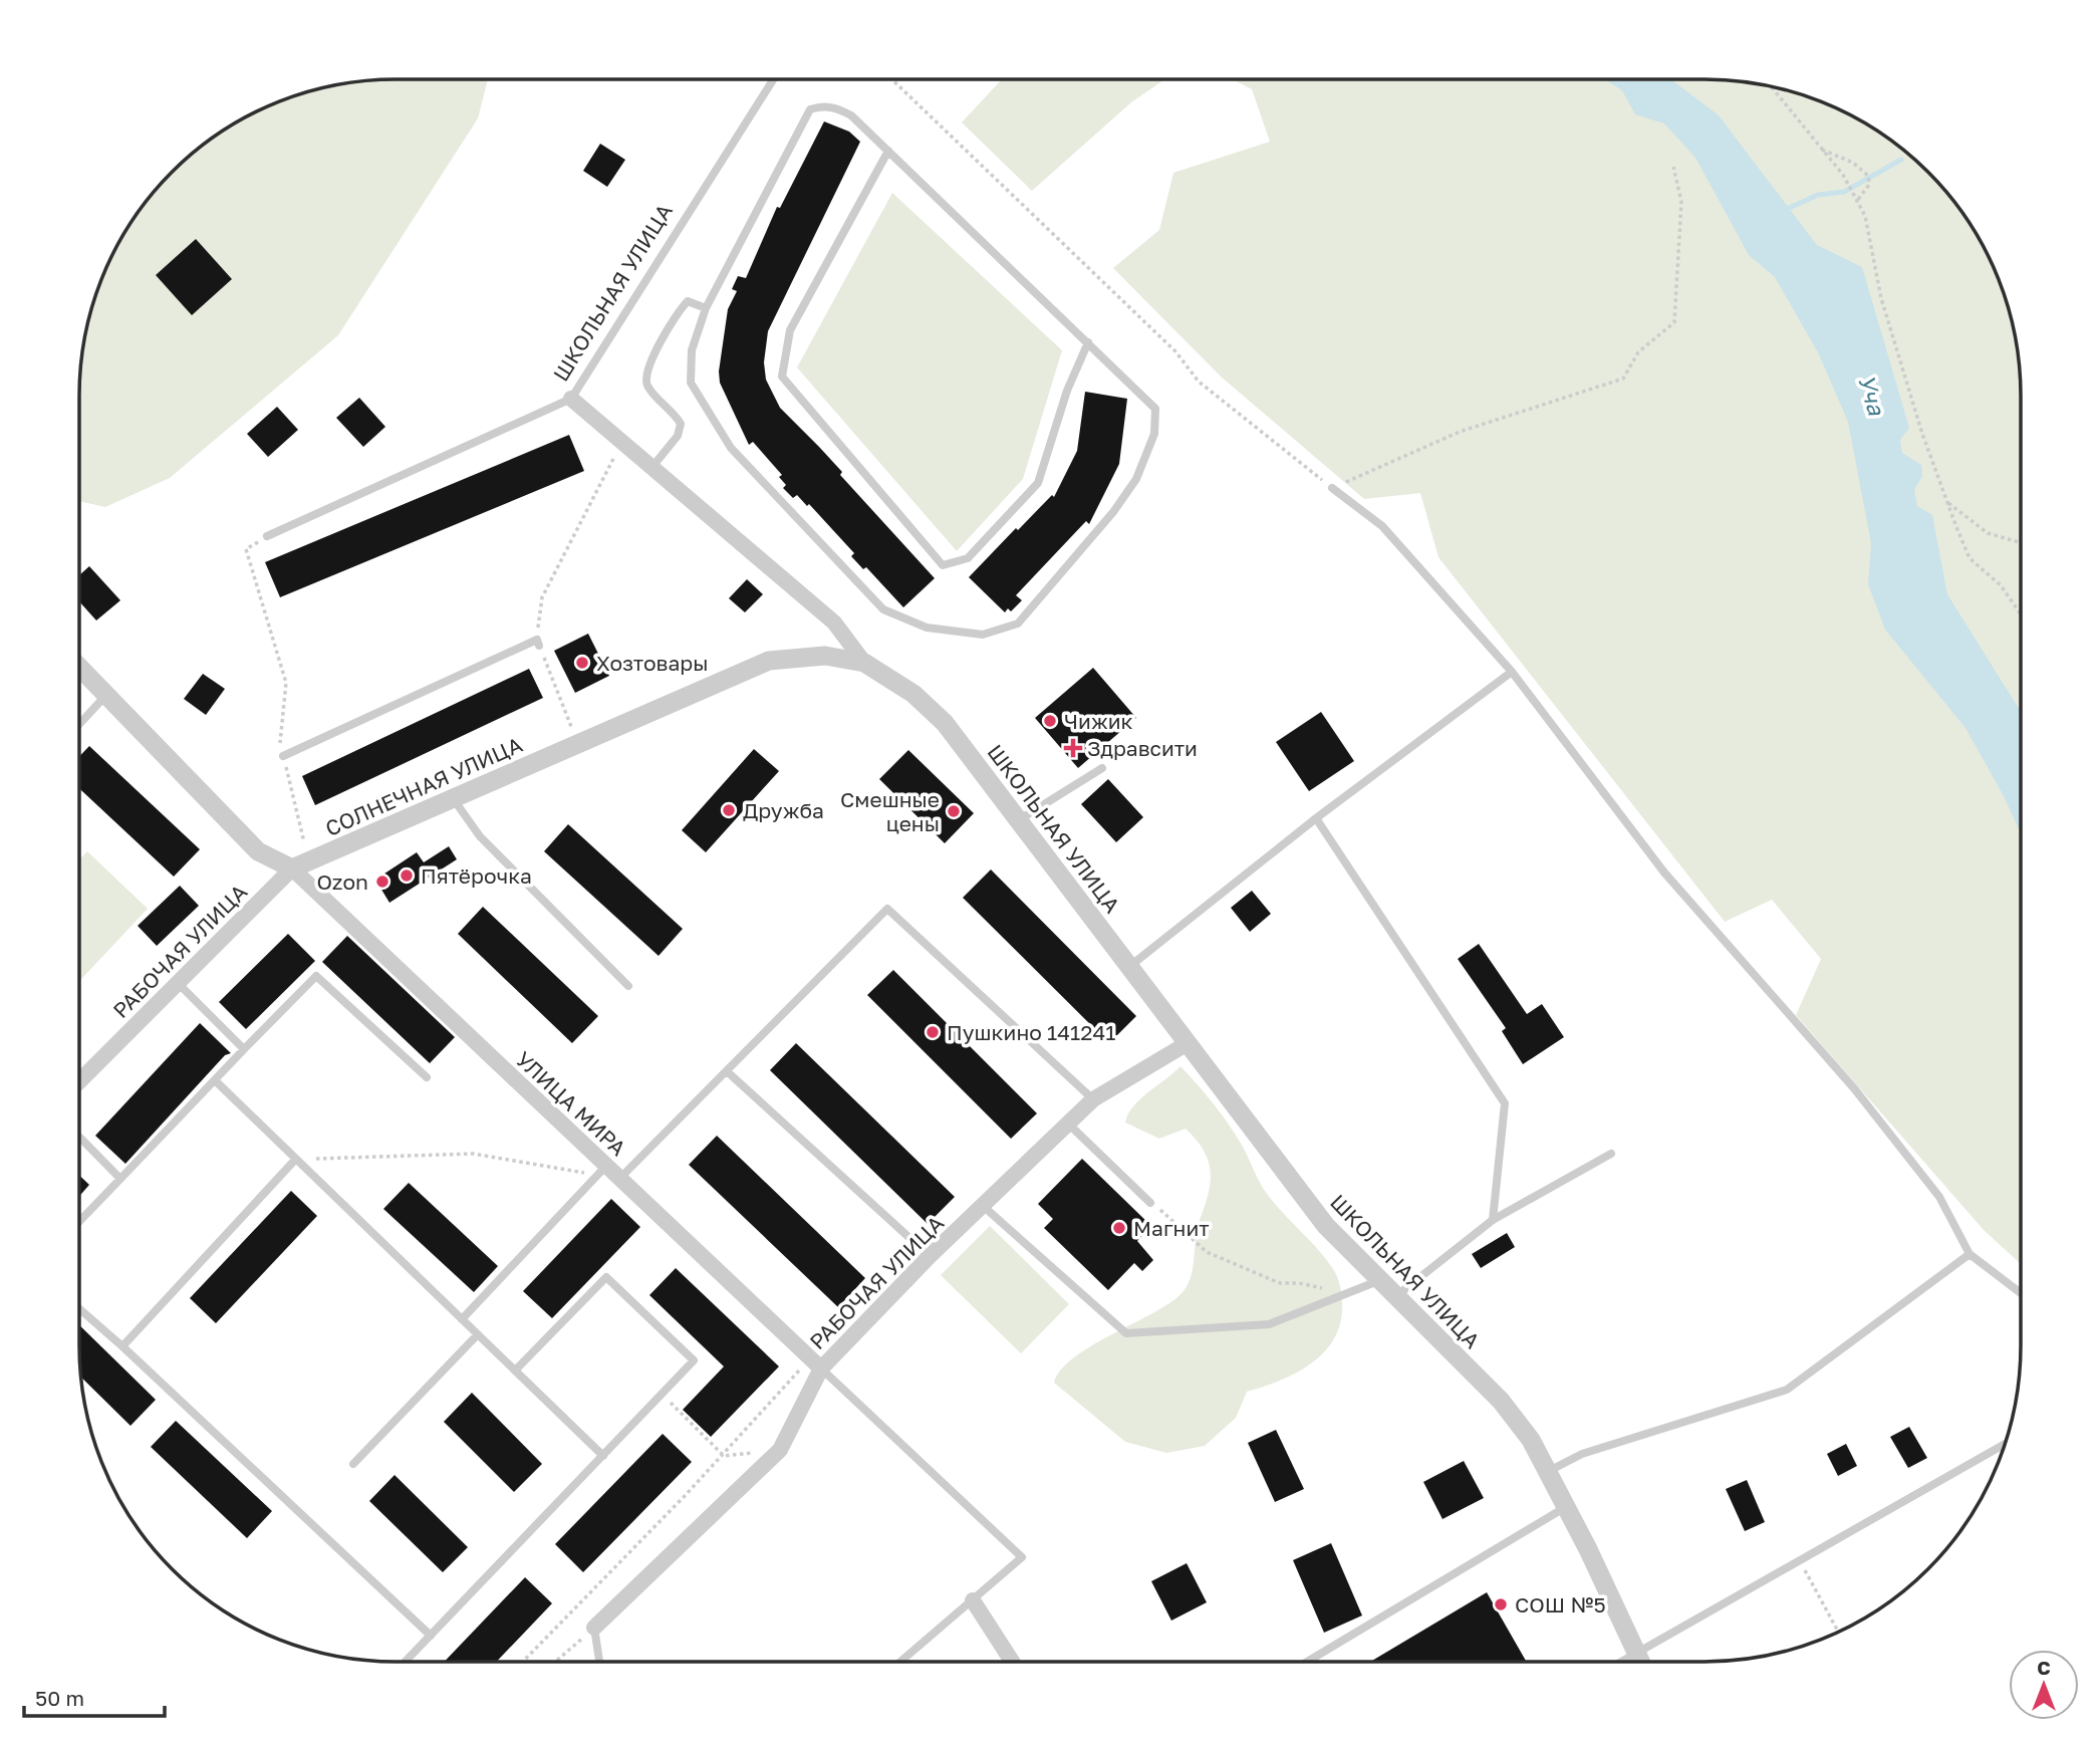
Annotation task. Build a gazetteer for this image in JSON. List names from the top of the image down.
{
  "streets": {
    "street": [
      "ШКОЛЬНАЯ УЛИЦА",
      "СОЛНЕЧНАЯ УЛИЦА",
      "РАБОЧАЯ УЛИЦА",
      "УЛИЦА МИРА"
    ]
  },
  "crossings": [
    ["ШКОЛЬНАЯ УЛИЦА", "СОЛНЕЧНАЯ УЛИЦА"],
    ["ШКОЛЬНАЯ УЛИЦА", "РАБОЧАЯ УЛИЦА"],
    ["СОЛНЕЧНАЯ УЛИЦА", "РАБОЧАЯ УЛИЦА"],
    ["СОЛНЕЧНАЯ УЛИЦА", "УЛИЦА МИРА"],
    ["РАБОЧАЯ УЛИЦА", "УЛИЦА МИРА"]
  ],
  "water": ["Уча"],
  "places": {
    "other": [
      "Хозтовары",
      "Чижик",
      "Дружба",
      "Смешные цены",
      "Пятёрочка",
      "Ozon",
      "Пушкино 141241",
      "Магнит",
      "СОШ №5"
    ],
    "health": ["Здравсити"]
  },
  "scale_bar": "50 m",
  "north": "top"
}
